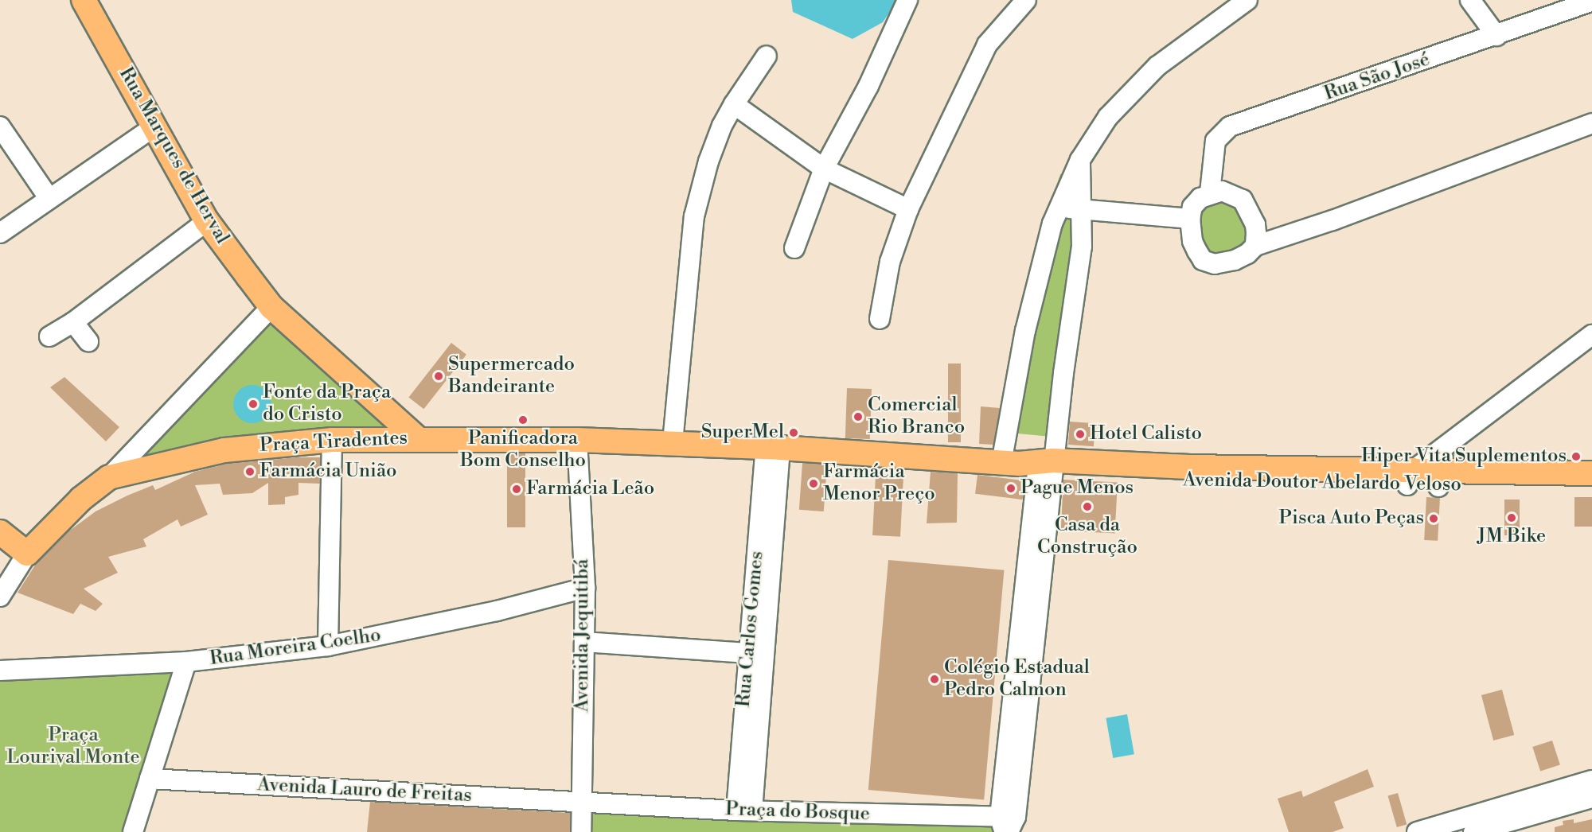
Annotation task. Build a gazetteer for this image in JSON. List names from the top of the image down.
{
  "streets": {
    "main road": ["Rua Marques de Herval", "Praça Tiradentes", "Avenida Doutor Abelardo Veloso"],
    "street": [
      "Rua São José",
      "Rua Carlos Gomes",
      "Avenida Jequitibá",
      "Rua Moreira Coelho",
      "Avenida Lauro de Freitas",
      "Praça do Bosque"
    ]
  },
  "crossings": [
    ["Rua Marques de Herval", "Praça Tiradentes"],
    ["Praça Tiradentes", "Avenida Doutor Abelardo Veloso"],
    ["Avenida Doutor Abelardo Veloso", "Rua Carlos Gomes"],
    ["Avenida Doutor Abelardo Veloso", "Avenida Jequitibá"],
    ["Rua Carlos Gomes", "Praça do Bosque"],
    ["Avenida Jequitibá", "Rua Moreira Coelho"],
    ["Avenida Jequitibá", "Avenida Lauro de Freitas"],
    ["Avenida Jequitibá", "Praça do Bosque"],
    ["Avenida Lauro de Freitas", "Praça do Bosque"]
  ],
  "parks": ["Praça Lourival Monte"],
  "places": [
    "Supermercado Bandeirante",
    "Fonte da Praça do Cristo",
    "Comercial Rio Branco",
    "Panificadora Bom Conselho",
    "SuperMel",
    "Hotel Calisto",
    "Hiper Vita Suplementos",
    "Farmácia União",
    "Farmácia Menor Preço",
    "Pague Menos",
    "Farmácia Leão",
    "Casa da Construção",
    "JM Bike",
    "Pisca Auto Peças",
    "Colégio Estadual Pedro Calmon"
  ]
}
